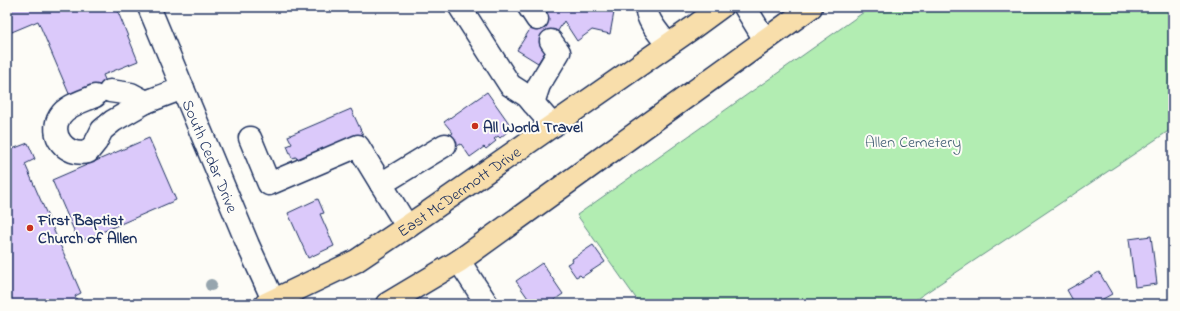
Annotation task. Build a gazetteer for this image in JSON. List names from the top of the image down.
{
  "streets": {
    "main road": ["East McDermott Drive"],
    "street": ["South Cedar Drive"]
  },
  "crossings": [
    ["South Cedar Drive", "East McDermott Drive"]
  ],
  "parks": ["Allen Cemetery"],
  "places": ["All World Travel", "First Baptist Church of Allen"]
}
